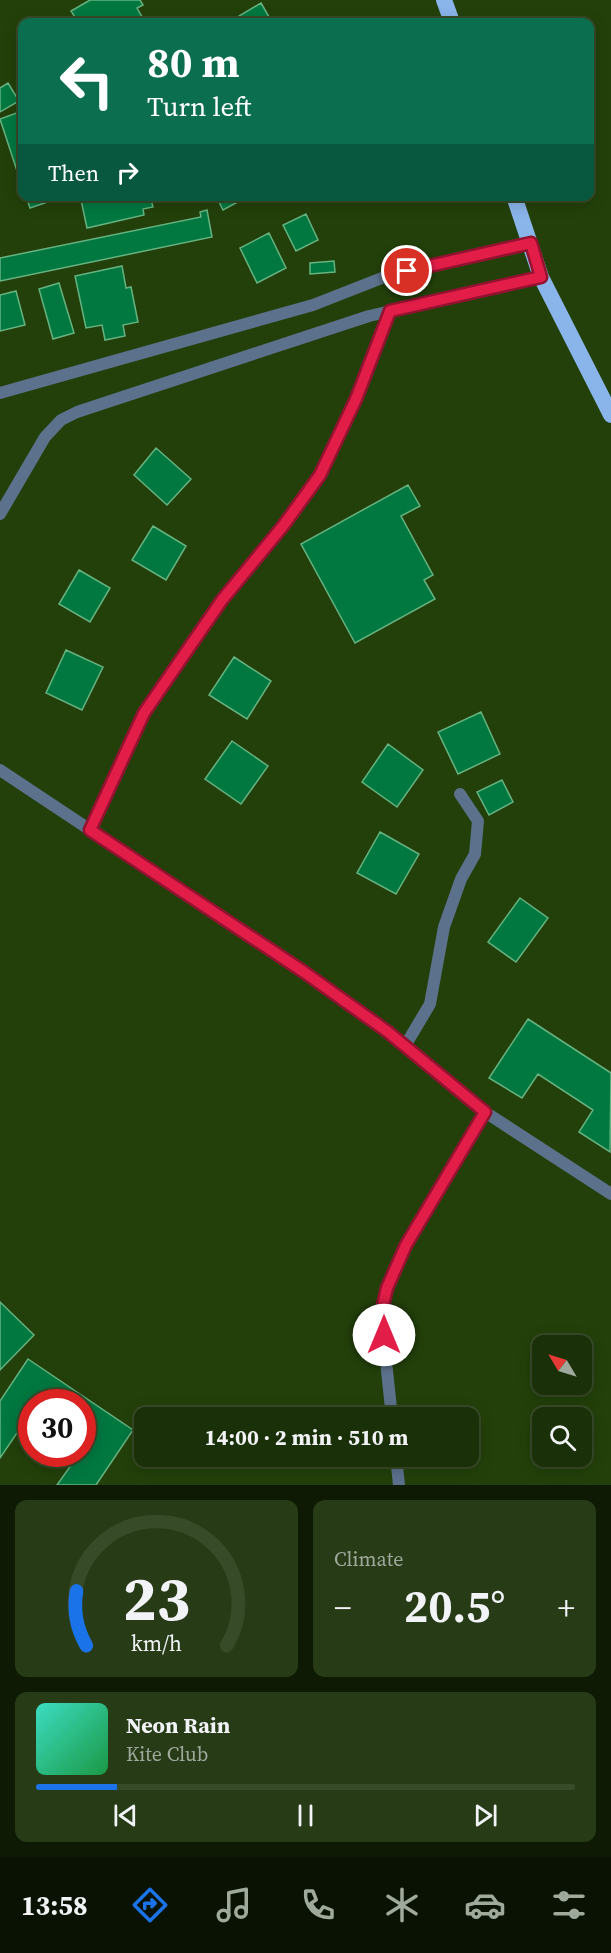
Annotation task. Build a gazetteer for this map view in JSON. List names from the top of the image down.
{
  "north": "top left",
  "page": {
    "turn": ["80 m", "Turn left"],
    "then": "Then",
    "limit": "30",
    "trip": "14:00 · 2 min · 510 m",
    "tile": "Climate",
    "heat": ["−", "20.5°", "+"],
    "song": ["Neon Rain", "Kite Club"],
    "tabs": "13:58",
    "gauge": ["23", "km/h"]
  }
}
